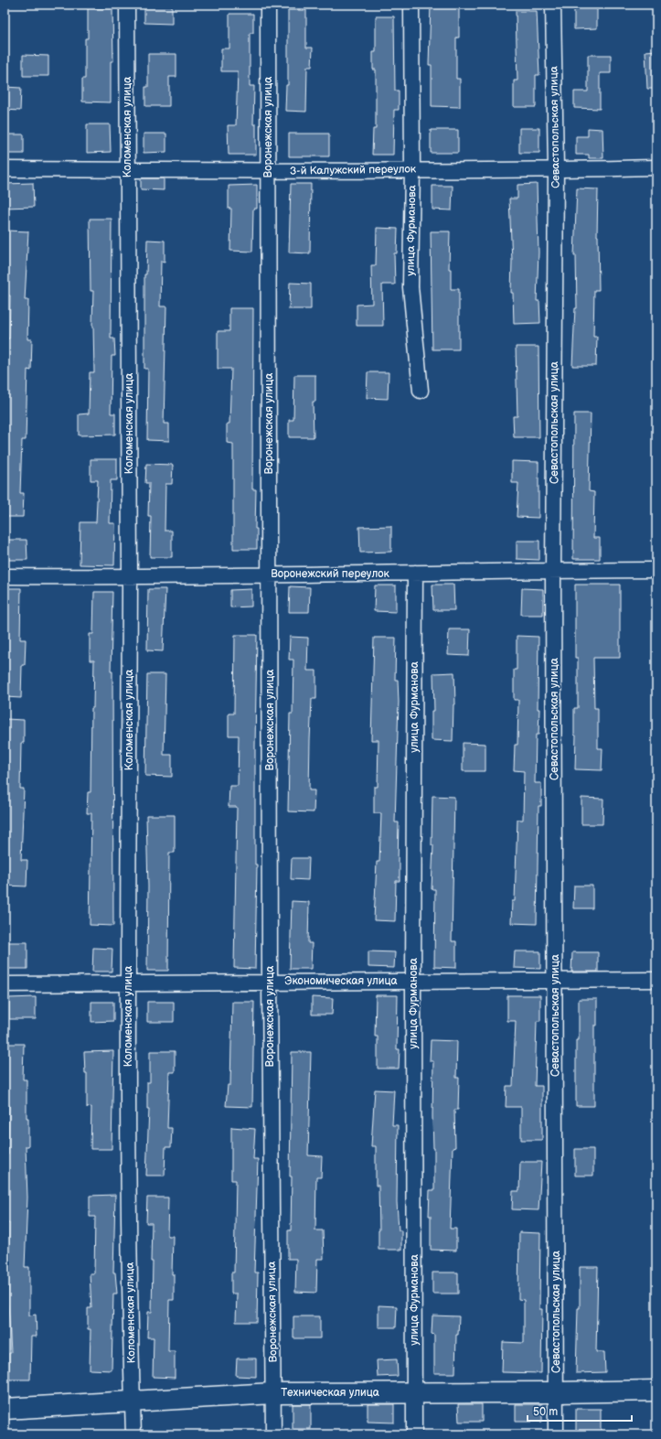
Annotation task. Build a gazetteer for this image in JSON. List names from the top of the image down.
{
  "streets": {
    "street": [
      "Коломенская улица",
      "Воронежская улица",
      "Севастопольская улица",
      "3-й Калужский переулок",
      "улица Фурманова",
      "Воронежский переулок",
      "Экономическая улица",
      "Техническая улица"
    ]
  },
  "crossings": [
    ["Коломенская улица", "3-й Калужский переулок"],
    ["Коломенская улица", "Воронежский переулок"],
    ["Коломенская улица", "Экономическая улица"],
    ["Коломенская улица", "Техническая улица"],
    ["Воронежская улица", "3-й Калужский переулок"],
    ["Воронежская улица", "Воронежский переулок"],
    ["Воронежская улица", "Экономическая улица"],
    ["Воронежская улица", "Техническая улица"],
    ["Севастопольская улица", "3-й Калужский переулок"],
    ["Севастопольская улица", "Воронежский переулок"],
    ["Севастопольская улица", "Экономическая улица"],
    ["Севастопольская улица", "Техническая улица"],
    ["3-й Калужский переулок", "улица Фурманова"],
    ["улица Фурманова", "Воронежский переулок"],
    ["улица Фурманова", "Экономическая улица"],
    ["улица Фурманова", "Техническая улица"]
  ],
  "scale_bar": "50 m"
}
